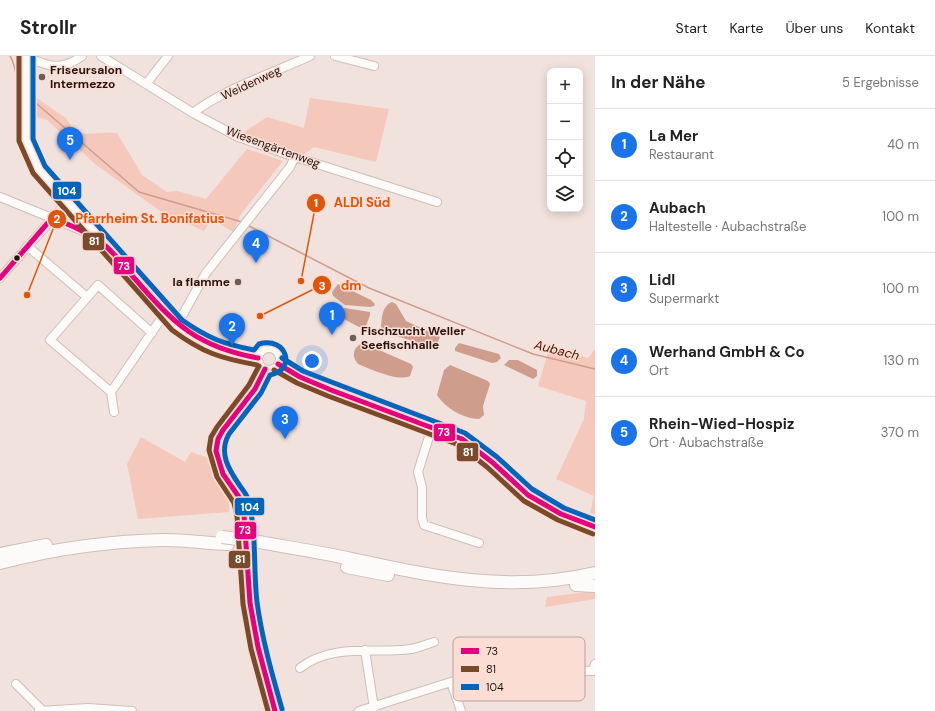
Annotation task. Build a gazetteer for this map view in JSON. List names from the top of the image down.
{
  "streets": {
    "street": ["Weidenweg", "Wiesengärtenweg"]
  },
  "crossings": [
    ["Weidenweg", "Wiesengärtenweg"]
  ],
  "water": ["Aubach"],
  "places": [
    "Friseursalon Intermezzo",
    "ALDI Süd",
    "la flamme",
    "Pfarrheim St. Bonifatius",
    "dm",
    "Fischzucht Weller Seefischhalle"
  ],
  "lines": ["transit line 81", "transit line 104", "transit line 73"],
  "legend": ["73", "81", "104"],
  "page": {
    "header": "Strollr",
    "nav": [
      "Start",
      "Karte",
      "Über uns",
      "Kontakt"
    ],
    "heading": ["In der Nähe", "5 Ergebnisse"],
    "map_buttons": ["+", "−"],
    "list": [
      {
        "mark": "1",
        "name": "La Mer",
        "note": "Restaurant",
        "value": "40 m"
      },
      {
        "mark": "2",
        "name": "Aubach",
        "note": "Haltestelle · Aubachstraße",
        "value": "100 m"
      },
      {
        "mark": "3",
        "name": "Lidl",
        "note": "Supermarkt",
        "value": "100 m"
      },
      {
        "mark": "4",
        "name": "Werhand GmbH & Co",
        "note": "Ort",
        "value": "130 m"
      },
      {
        "mark": "5",
        "name": "Rhein-Wied-Hospiz",
        "note": "Ort · Aubachstraße",
        "value": "370 m"
      }
    ],
    "pins": [
      "5",
      "4",
      "1",
      "2",
      "3"
    ]
  }
}
